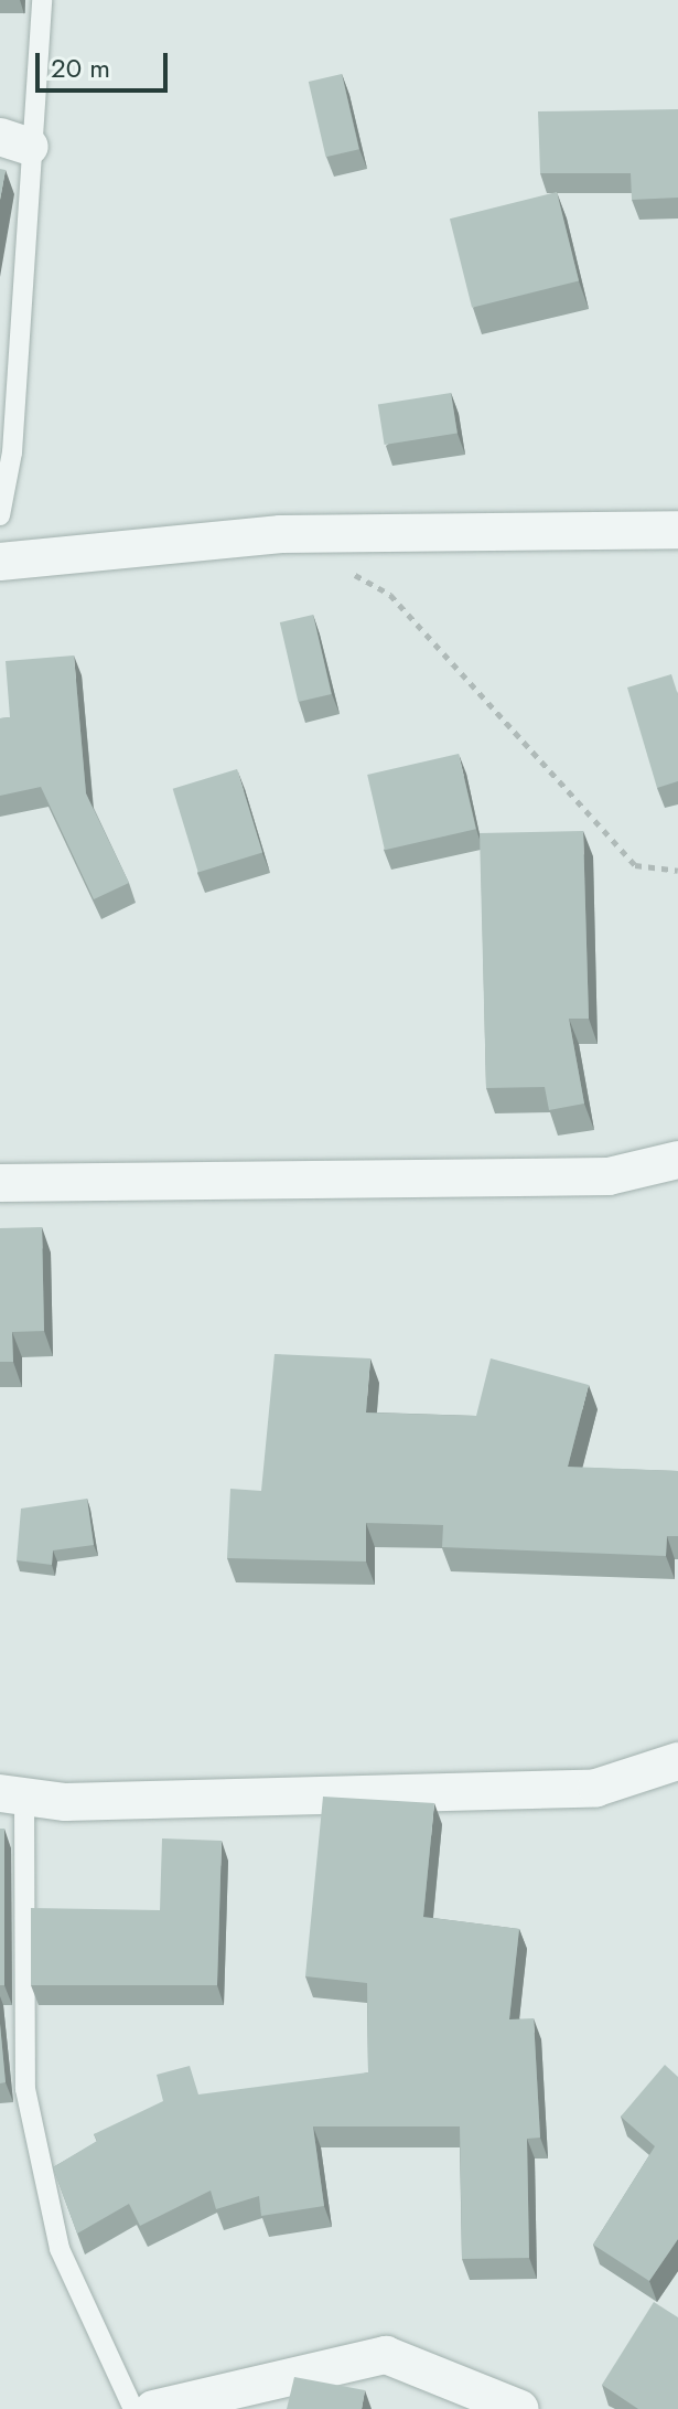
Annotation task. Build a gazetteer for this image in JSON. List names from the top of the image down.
{
  "scale_bar": "20 m"
}
